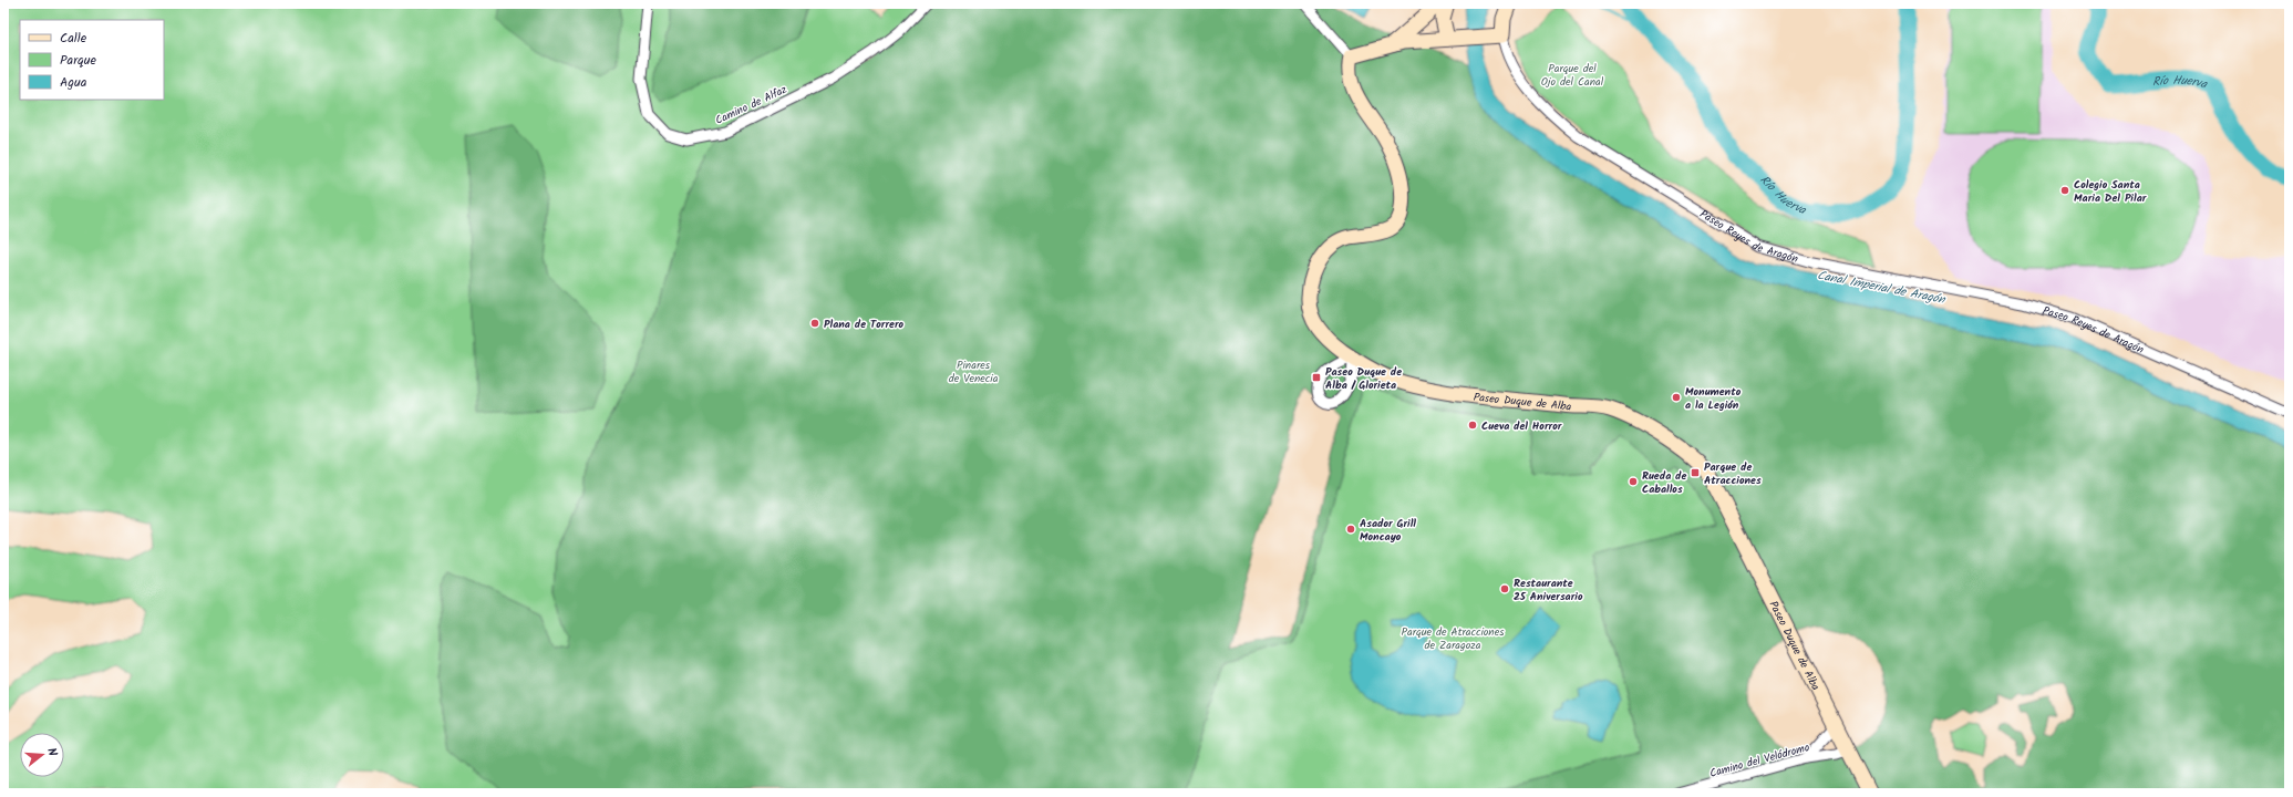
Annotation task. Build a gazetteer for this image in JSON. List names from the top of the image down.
{
  "streets": {
    "street": [
      "Camino de Alfaz",
      "Paseo Reyes de Aragón",
      "Paseo Duque de Alba",
      "Camino del Velódromo"
    ]
  },
  "crossings": [
    ["Paseo Duque de Alba", "Camino del Velódromo"]
  ],
  "water": ["Río Huerva", "Canal Imperial de Aragón"],
  "parks": ["Parque del Ojo del Canal", "Pinares de Venecia", "Parque de Atracciones de Zaragoza"],
  "places": {
    "other": [
      "Colegio Santa Maria Del Pilar",
      "Plana de Torrero",
      "Monumento a la Legión",
      "Cueva del Horror",
      "Rueda de Caballos",
      "Asador Grill Moncayo",
      "Restaurante 25 Aniversario"
    ],
    "transit": ["Paseo Duque de Alba / Glorieta", "Parque de Atracciones"]
  },
  "legend": ["Calle", "Parque", "Agua"],
  "north": "right"
}
